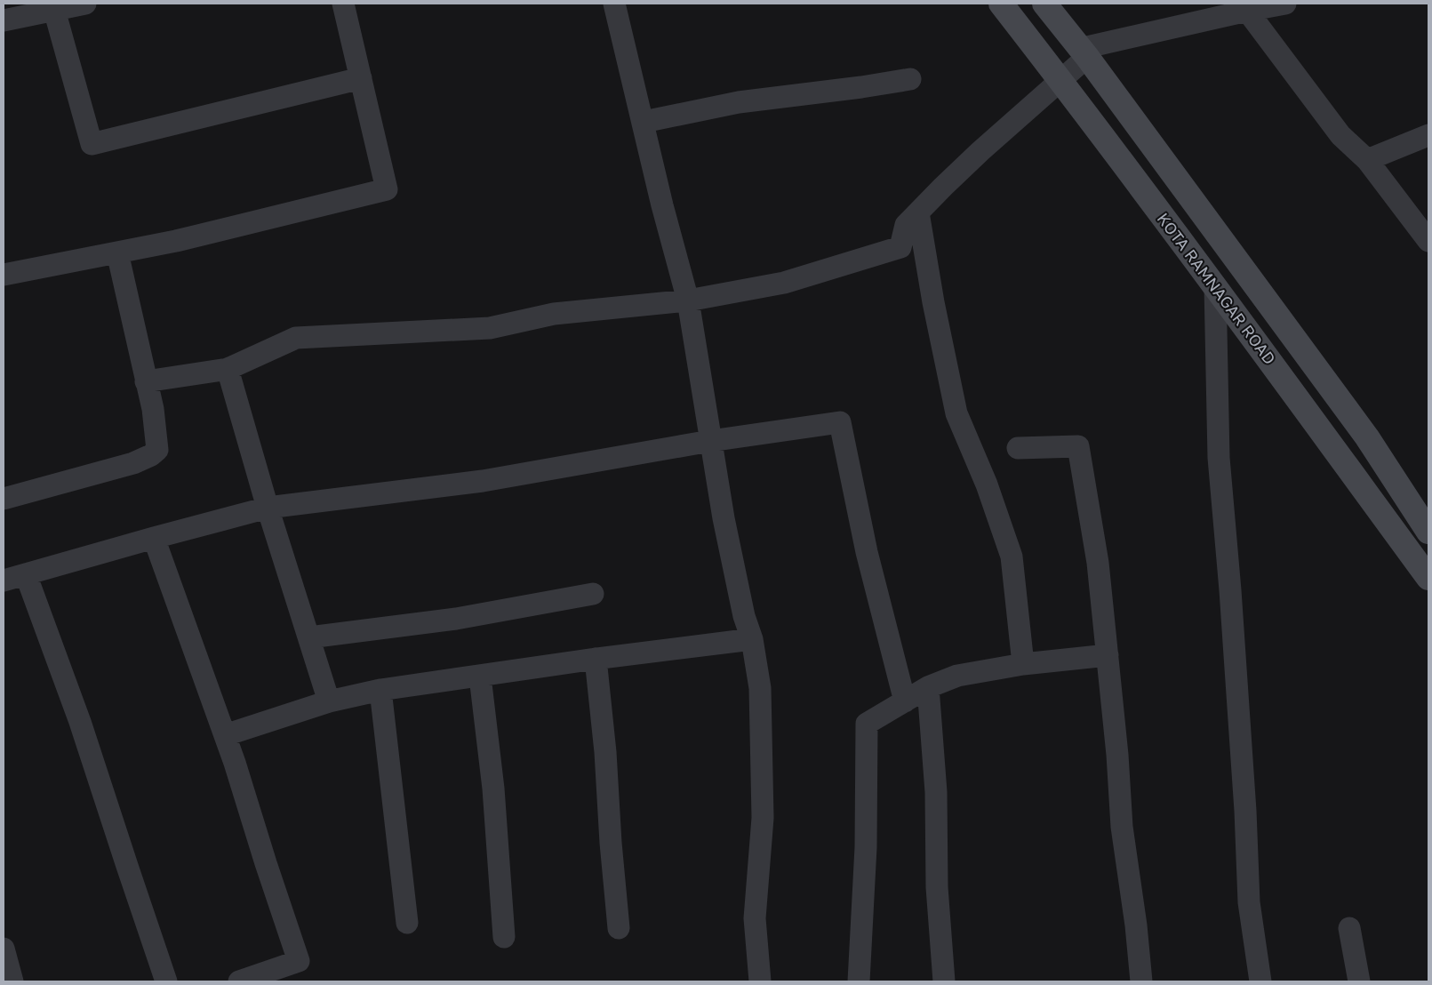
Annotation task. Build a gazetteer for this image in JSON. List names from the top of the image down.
{
  "streets": {
    "street": ["KOTA RAMNAGAR ROAD"]
  }
}
